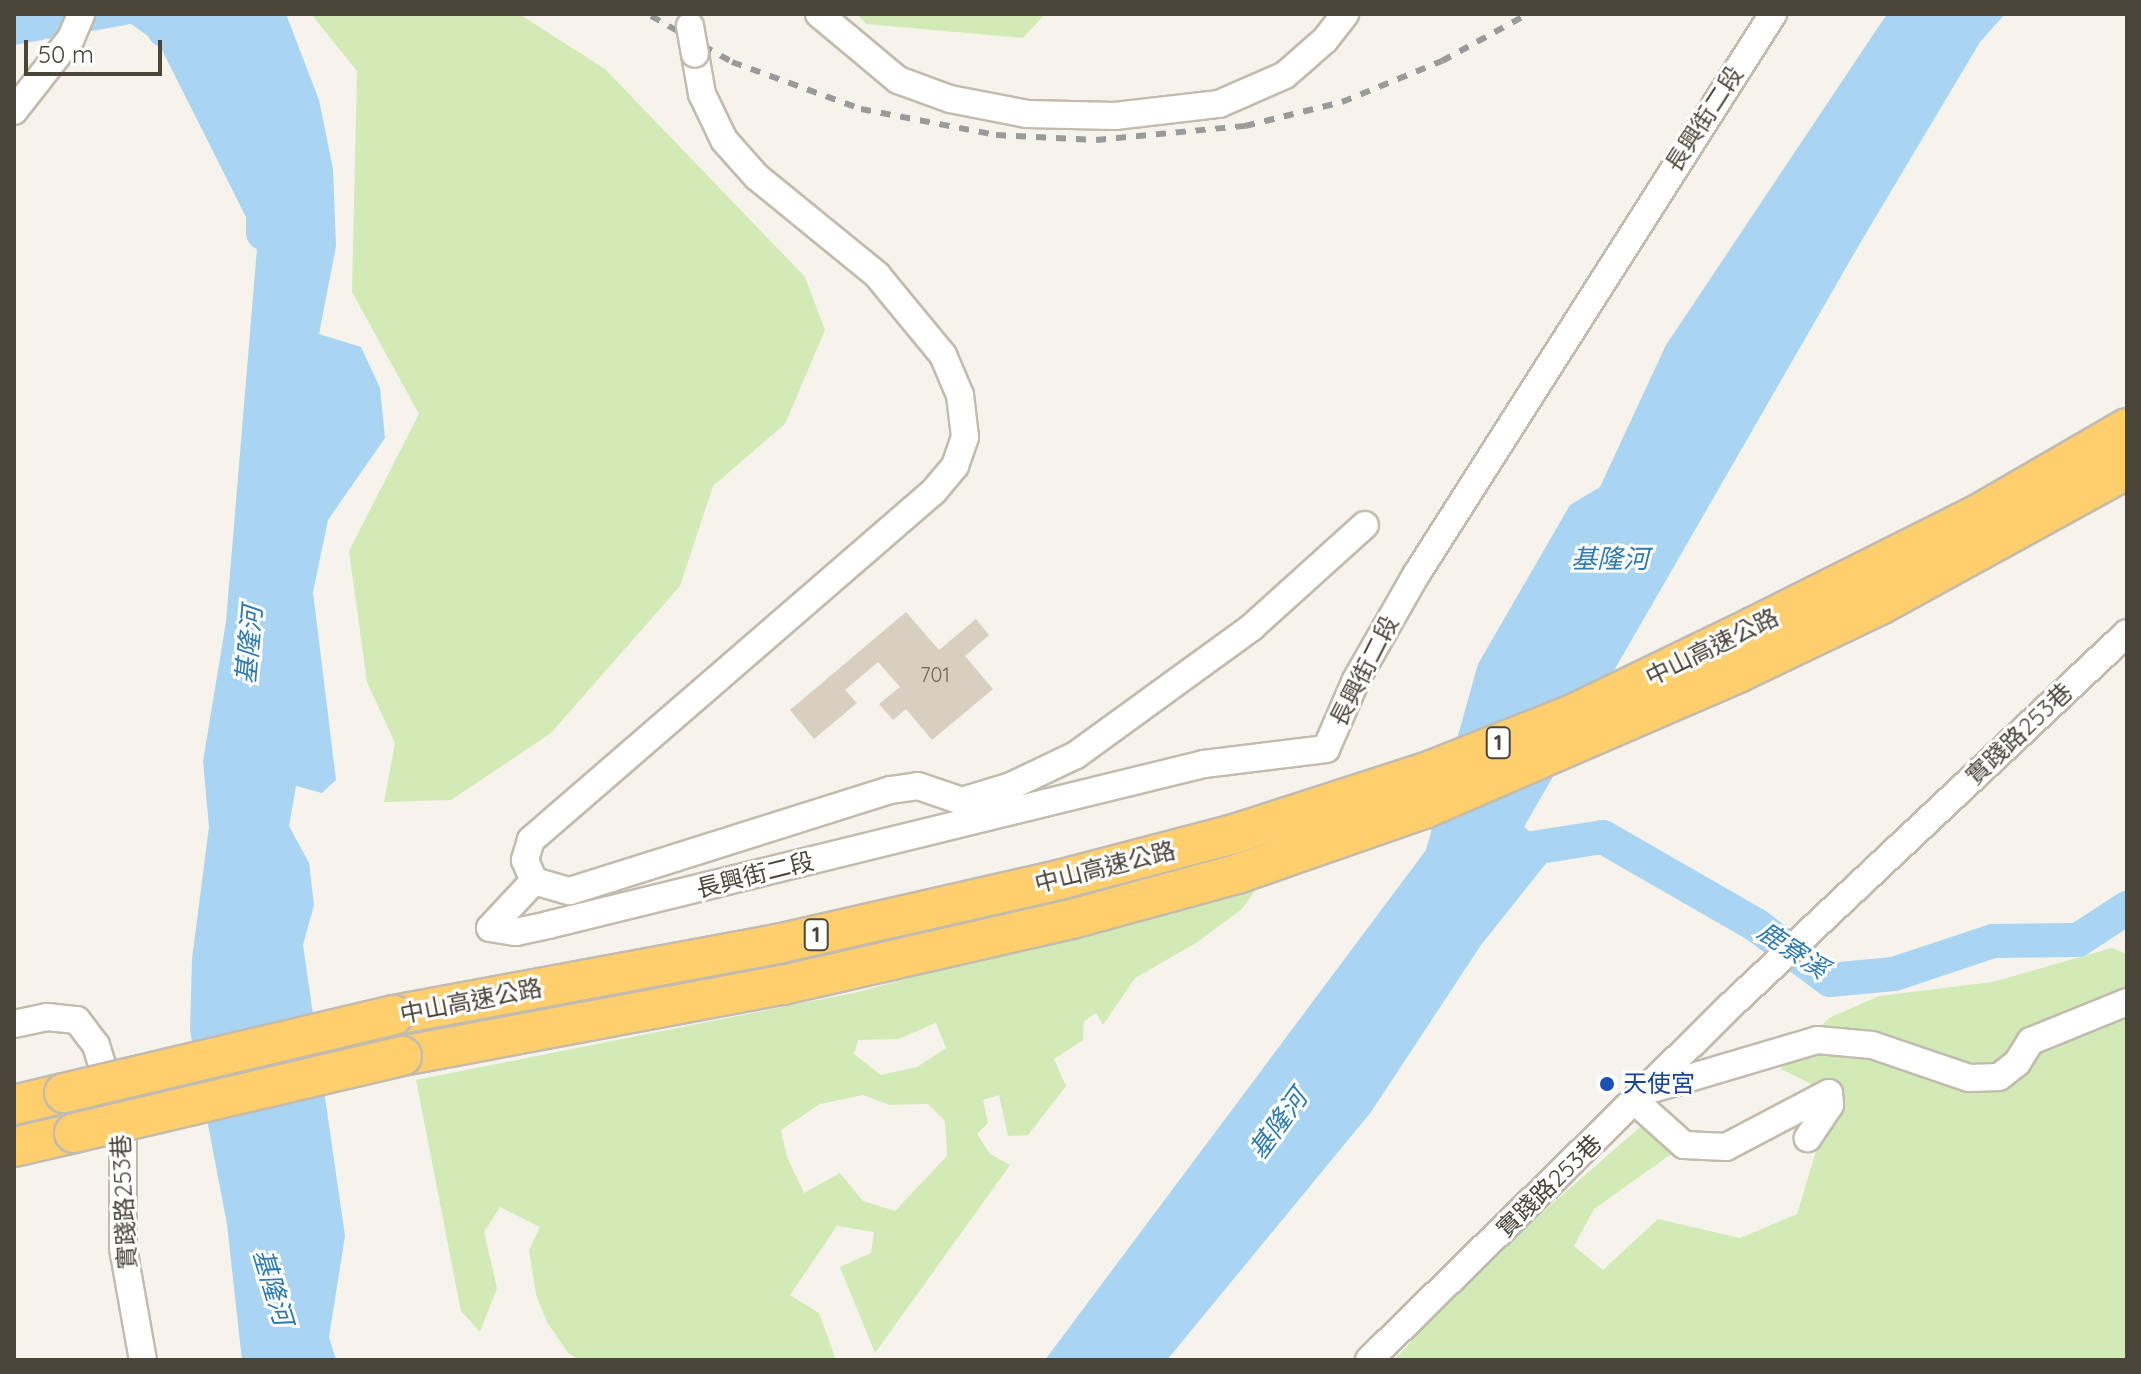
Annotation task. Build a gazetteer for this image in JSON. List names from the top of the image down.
{
  "streets": {
    "highway": ["中山高速公路", "1"],
    "street": ["長興街二段", "實踐路253巷"]
  },
  "water": ["基隆河", "鹿寮溪"],
  "places": ["天使宮"],
  "house_numbers": ["701"],
  "scale_bar": "50 m"
}
